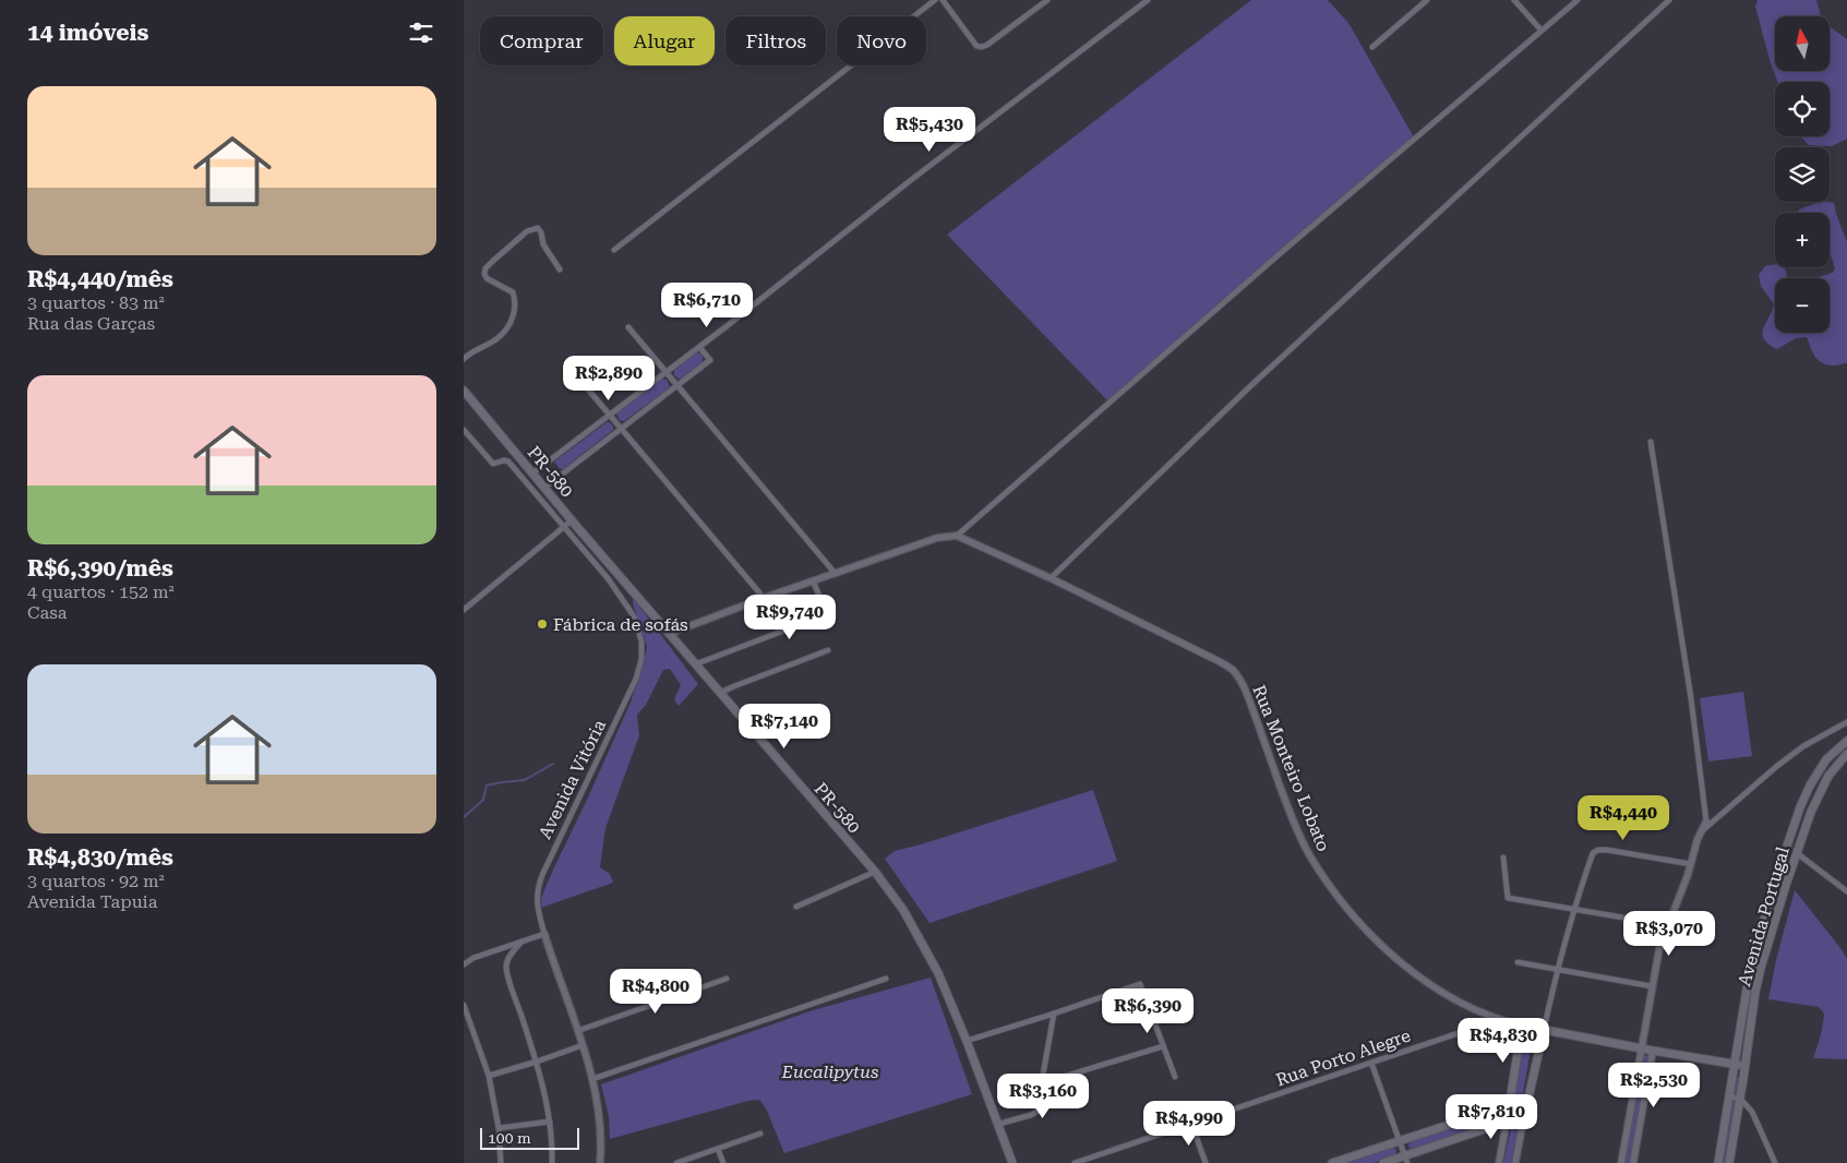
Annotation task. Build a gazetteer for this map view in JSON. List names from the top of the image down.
{
  "streets": {
    "main road": ["PR-580", "Rua Monteiro Lobato", "Avenida Portugal"],
    "street": ["Avenida Vitória", "Rua Porto Alegre"]
  },
  "crossings": [
    ["Rua Monteiro Lobato", "Avenida Portugal"],
    ["Rua Monteiro Lobato", "Rua Porto Alegre"]
  ],
  "parks": ["Eucalipytus"],
  "places": ["Fábrica de sofás"],
  "scale_bar": "100 m",
  "north": "top",
  "page": {
    "heading": "14 imóveis",
    "map_buttons": ["+", "−"],
    "chip": [
      "Comprar",
      "Alugar",
      "Filtros",
      "Novo"
    ],
    "list": [
      {
        "name": "R$4,440/mês",
        "note": "3 quartos · 83 m² · Rua das Garças"
      },
      {
        "name": "R$6,390/mês",
        "note": "4 quartos · 152 m² · Casa"
      },
      {
        "name": "R$4,830/mês",
        "note": "3 quartos · 92 m² · Avenida Tapuia"
      }
    ],
    "price": [
      "R$5,430",
      "R$6,710",
      "R$2,890",
      "R$9,740",
      "R$7,140",
      "R$4,440",
      "R$3,070",
      "R$4,800",
      "R$6,390",
      "R$4,830",
      "R$2,530",
      "R$3,160",
      "R$7,810",
      "R$4,990"
    ],
    "scale": "100 m"
  }
}
